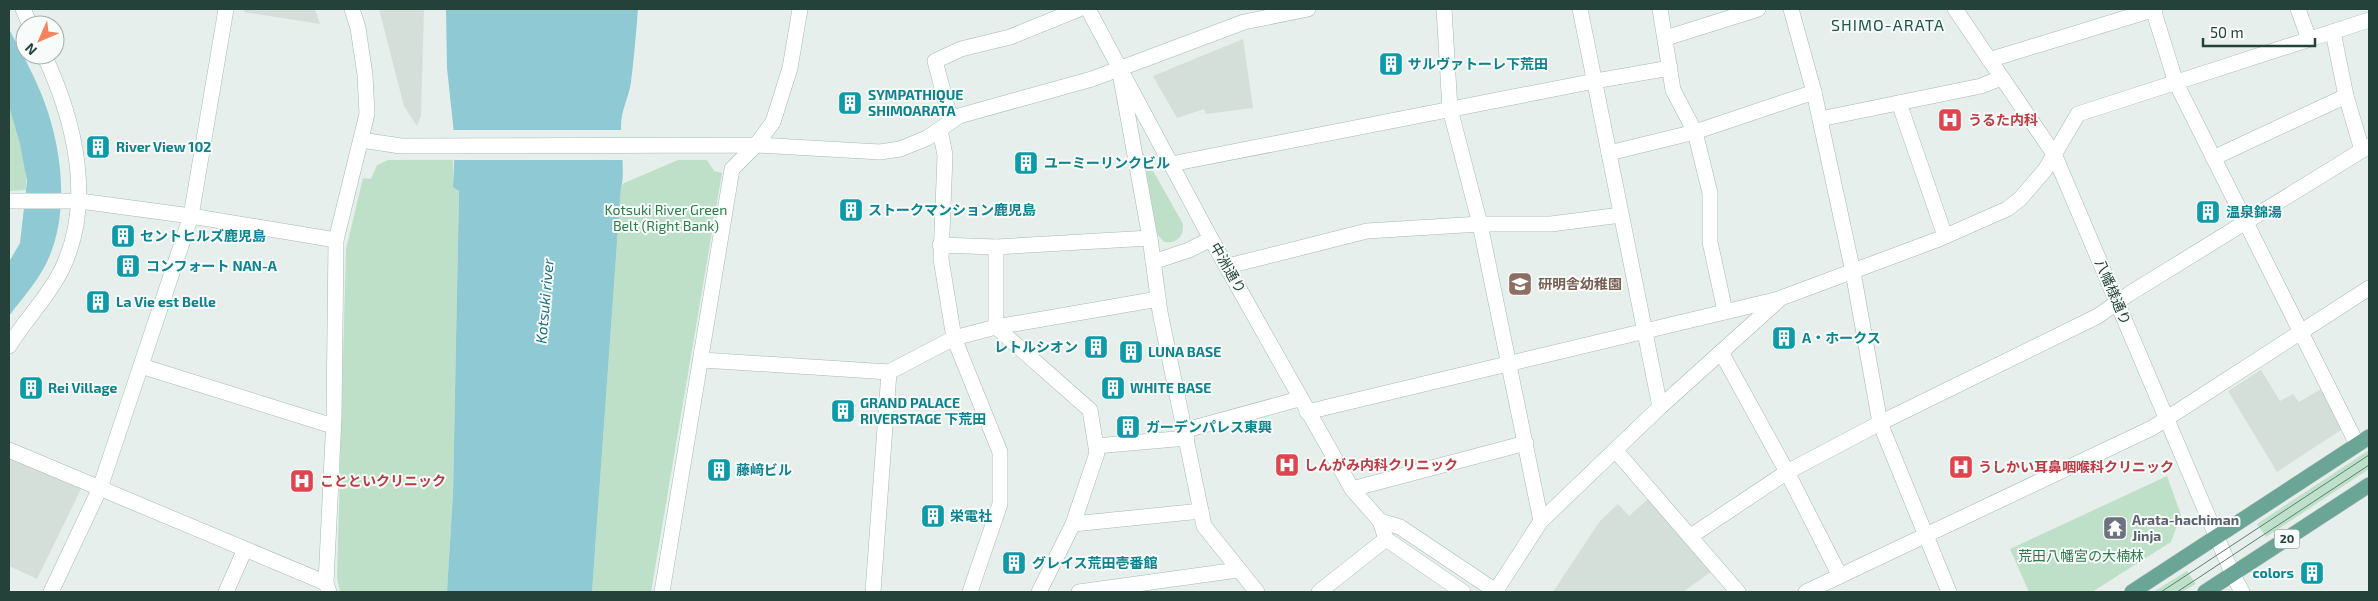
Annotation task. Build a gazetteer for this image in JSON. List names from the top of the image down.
{
  "streets": {
    "main road": ["20"],
    "street": ["中洲通り", "八幡様通り"]
  },
  "crossings": [
    ["八幡様通り", "20"]
  ],
  "districts": ["SHIMO-ARATA"],
  "water": ["Kotsuki river"],
  "parks": ["Kotsuki River Green Belt (Right Bank)", "荒田八幡宮の大楠林"],
  "places": {
    "building": [
      "サルヴァトーレ下荒田",
      "SYMPATHIQUE SHIMOARATA",
      "River View 102",
      "ユーミーリンクビル",
      "ストークマンション鹿児島",
      "温泉錦湯",
      "セントヒルズ鹿児島",
      "コンフォート NAN-A",
      "La Vie est Belle",
      "A・ホークス",
      "レトルシオン",
      "LUNA BASE",
      "Rei Village",
      "WHITE BASE",
      "GRAND PALACE RIVERSTAGE 下荒田",
      "ガーデンパレス東興",
      "藤﨑ビル",
      "栄電社",
      "グレイス荒田壱番館",
      "colors"
    ],
    "hospital": [
      "うるた内科",
      "しんがみ内科クリニック",
      "うしかい耳鼻咽喉科クリニック",
      "ことといクリニック"
    ],
    "school or university": ["研明舎幼稚園"],
    "temple": ["Arata-hachiman Jinja"]
  },
  "scale_bar": "50 m",
  "north": "bottom left"
}
